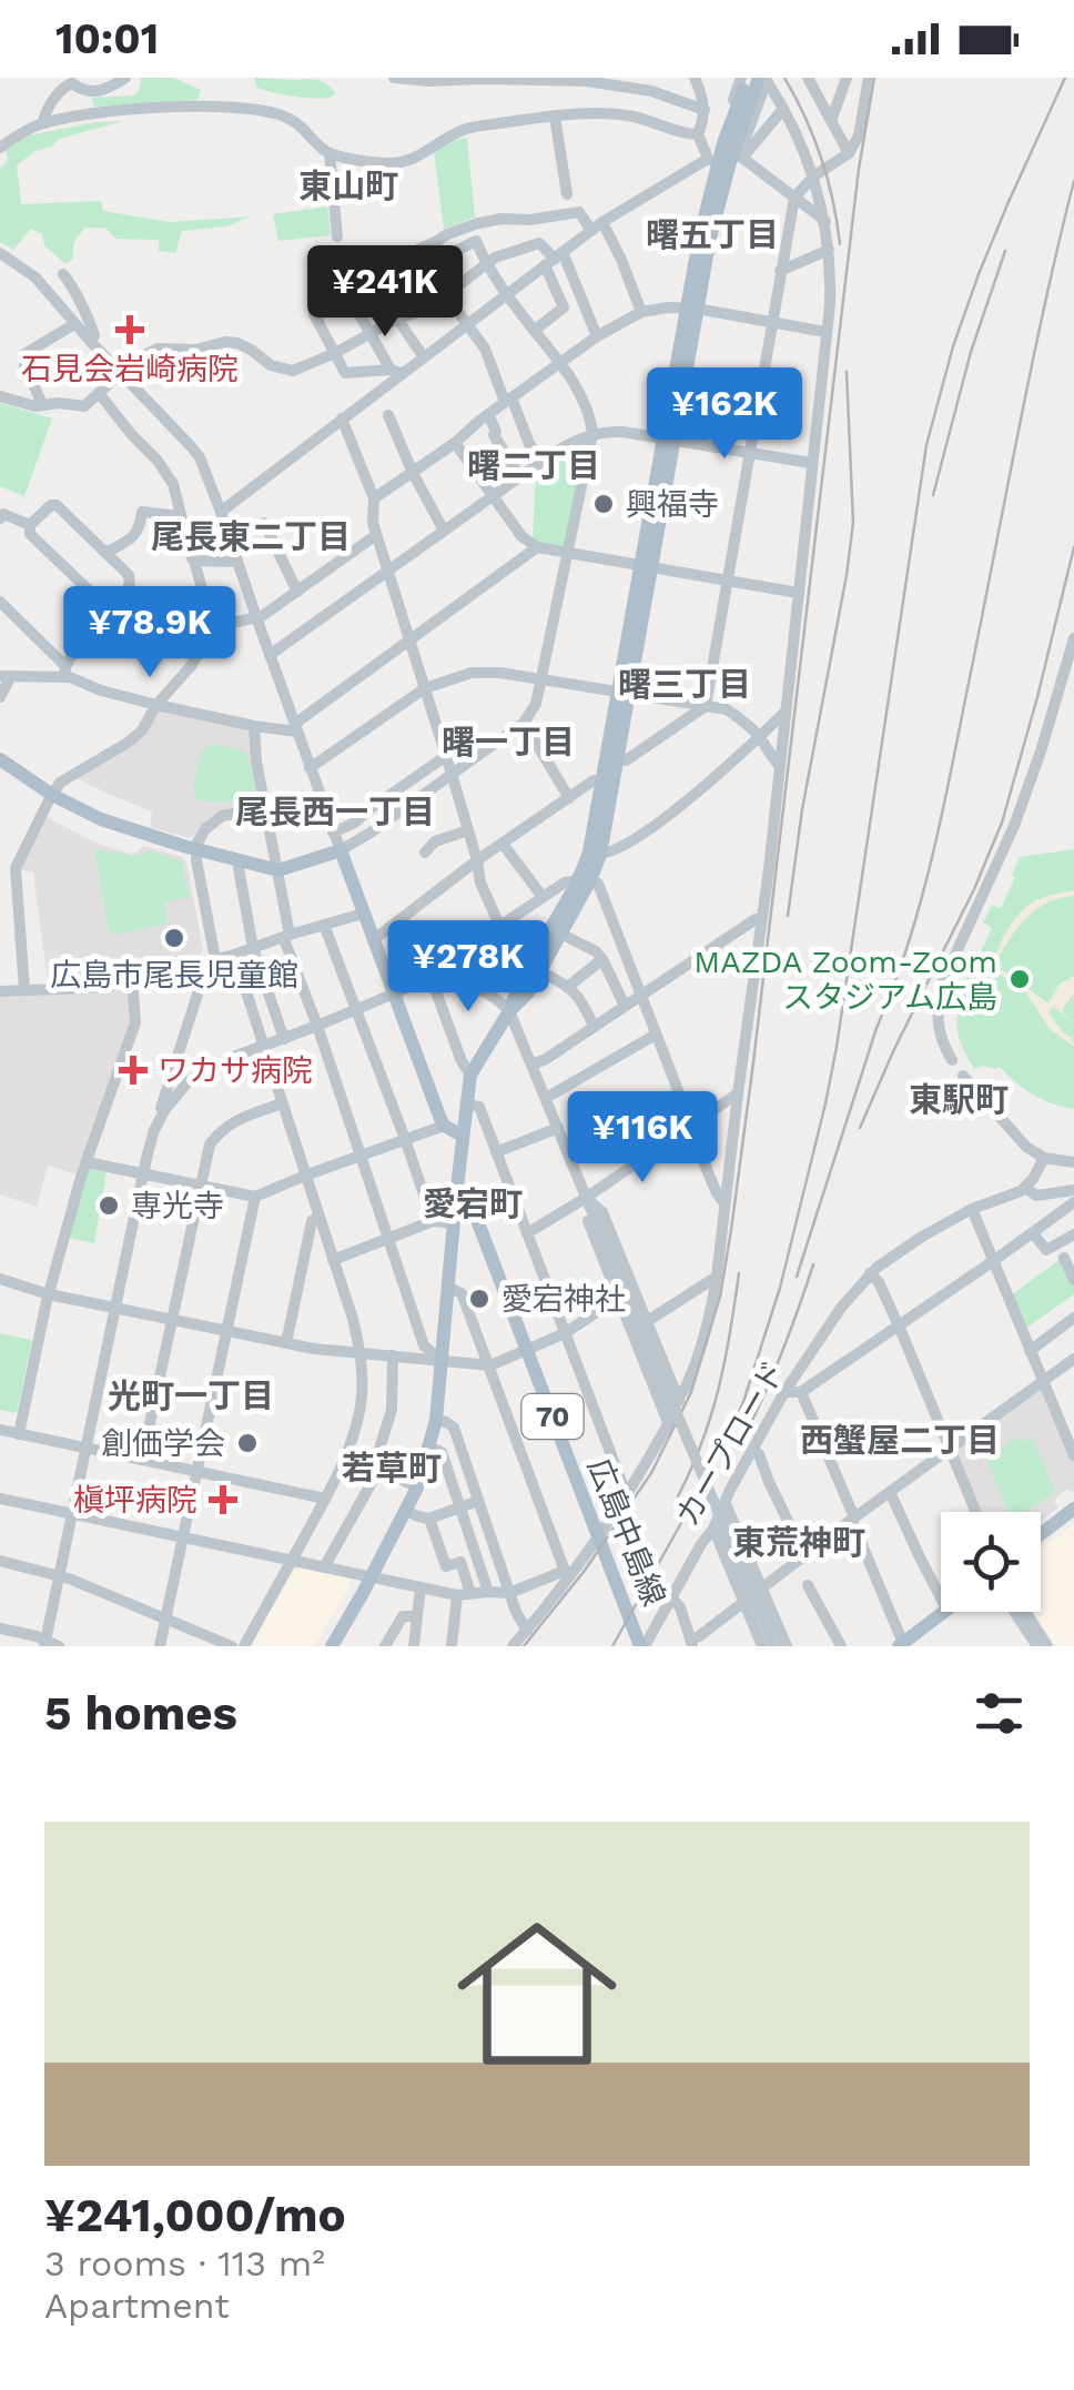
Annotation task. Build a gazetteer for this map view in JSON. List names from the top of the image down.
{
  "streets": {
    "main road": ["70", "広島中島線"],
    "street": ["カープロード"]
  },
  "crossings": [
    ["カープロード", "広島中島線"]
  ],
  "districts": [
    "東山町",
    "曙五丁目",
    "曙二丁目",
    "尾長東二丁目",
    "曙三丁目",
    "曙一丁目",
    "尾長西一丁目",
    "東駅町",
    "愛宕町",
    "光町一丁目",
    "西蟹屋二丁目",
    "若草町",
    "東荒神町"
  ],
  "places": {
    "health": ["石見会岩崎病院", "ワカサ病院", "槇坪病院"],
    "other": [
      "興福寺",
      "広島市尾長児童館",
      "MAZDA Zoom-Zoom スタジアム広島",
      "専光寺",
      "愛宕神社",
      "創価学会"
    ]
  },
  "page": {
    "status": "10:01",
    "price": [
      "¥241K",
      "¥162K",
      "¥78.9K",
      "¥278K",
      "¥116K"
    ],
    "heading": "5 homes",
    "list": [
      {
        "name": "¥241,000/mo",
        "note": "3 rooms · 113 m² · Apartment"
      }
    ]
  }
}
